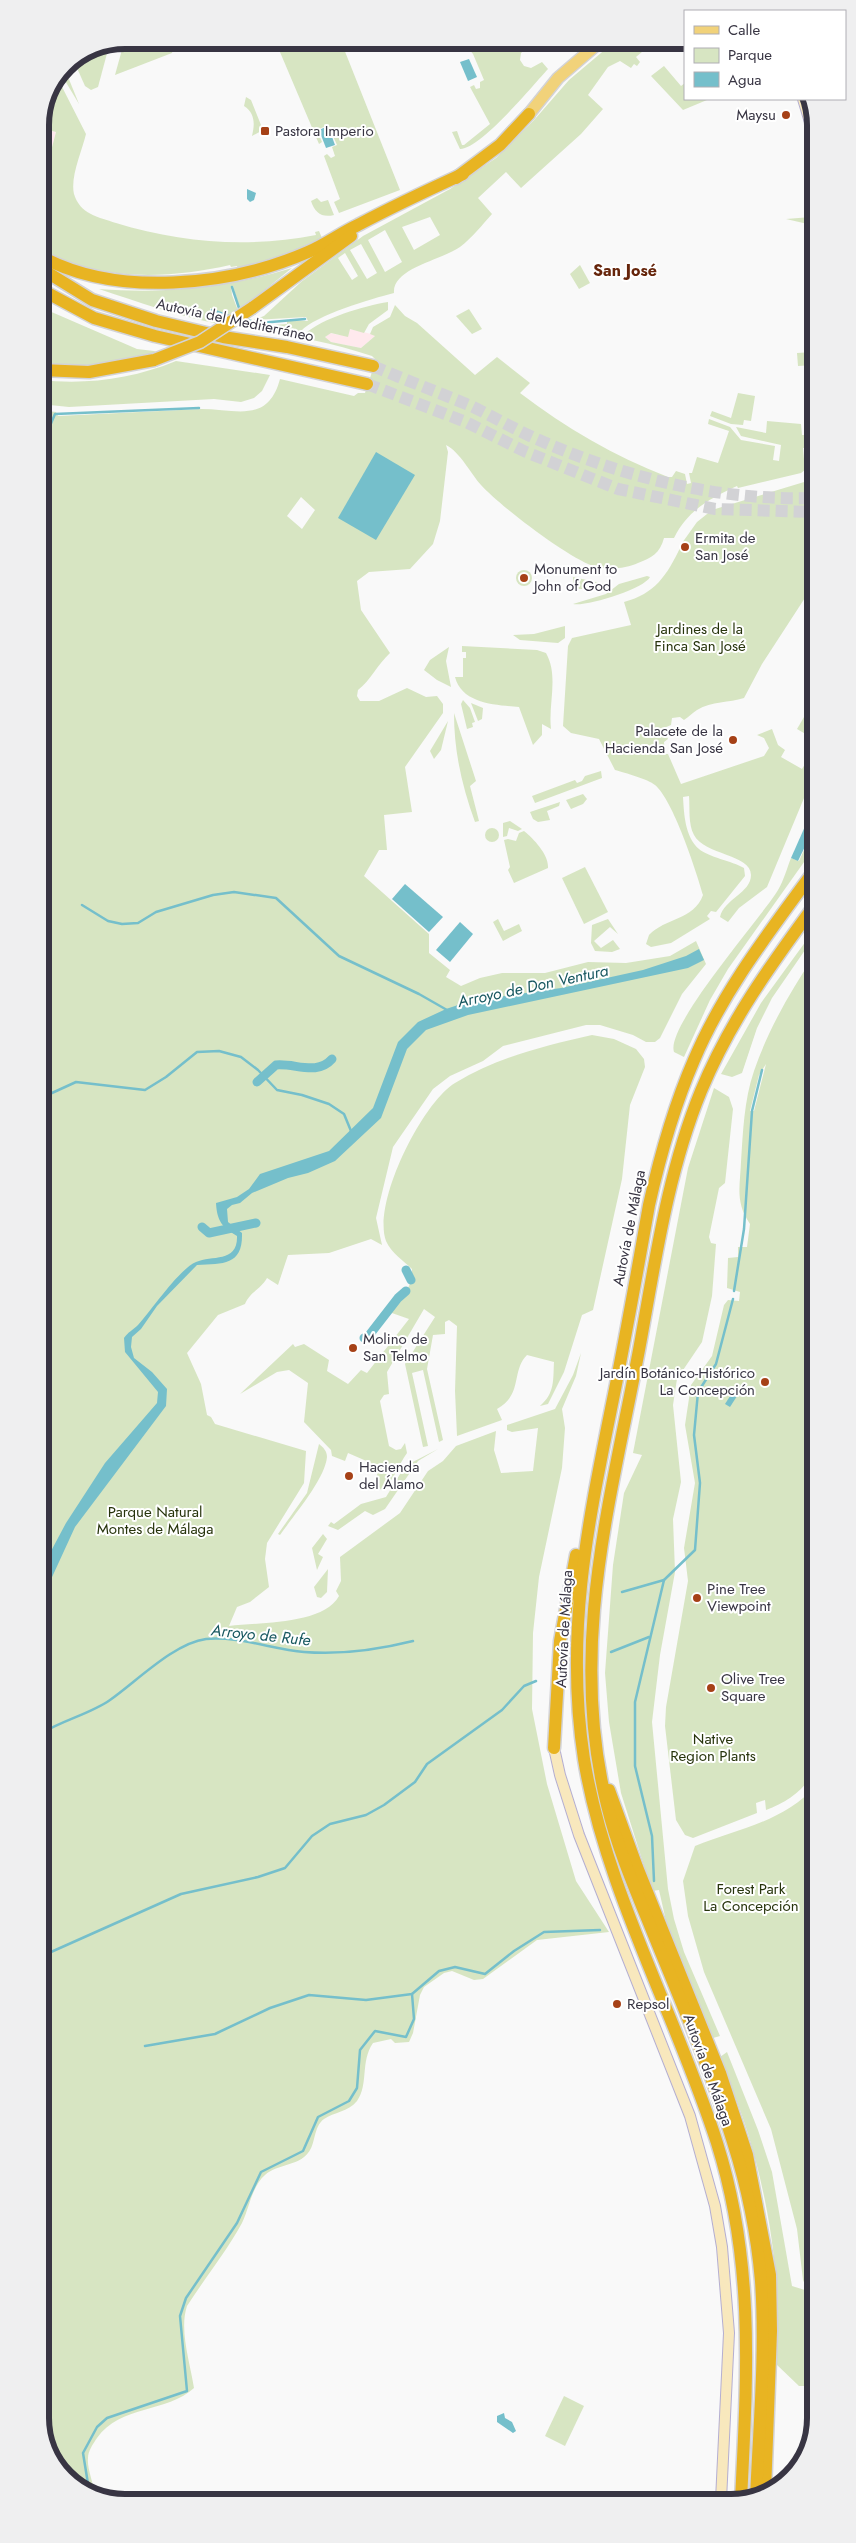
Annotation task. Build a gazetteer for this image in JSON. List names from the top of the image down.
{
  "streets": {
    "highway": ["Autovía del Mediterráneo", "Autovía de Málaga"]
  },
  "districts": ["San José"],
  "water": ["Arroyo de Don Ventura", "Arroyo de Rufe"],
  "parks": [
    "Jardines de la Finca San José",
    "Parque Natural Montes de Málaga",
    "Native Region Plants",
    "Forest Park La Concepción"
  ],
  "places": {
    "other": [
      "Maysu",
      "Ermita de San José",
      "Monument to John of God",
      "Palacete de la Hacienda San José",
      "Molino de San Telmo",
      "Jardín Botánico-Histórico La Concepción",
      "Hacienda del Álamo",
      "Pine Tree Viewpoint",
      "Olive Tree Square",
      "Repsol"
    ],
    "transit": ["Pastora Imperio"]
  },
  "legend": ["Calle", "Parque", "Agua"]
}
